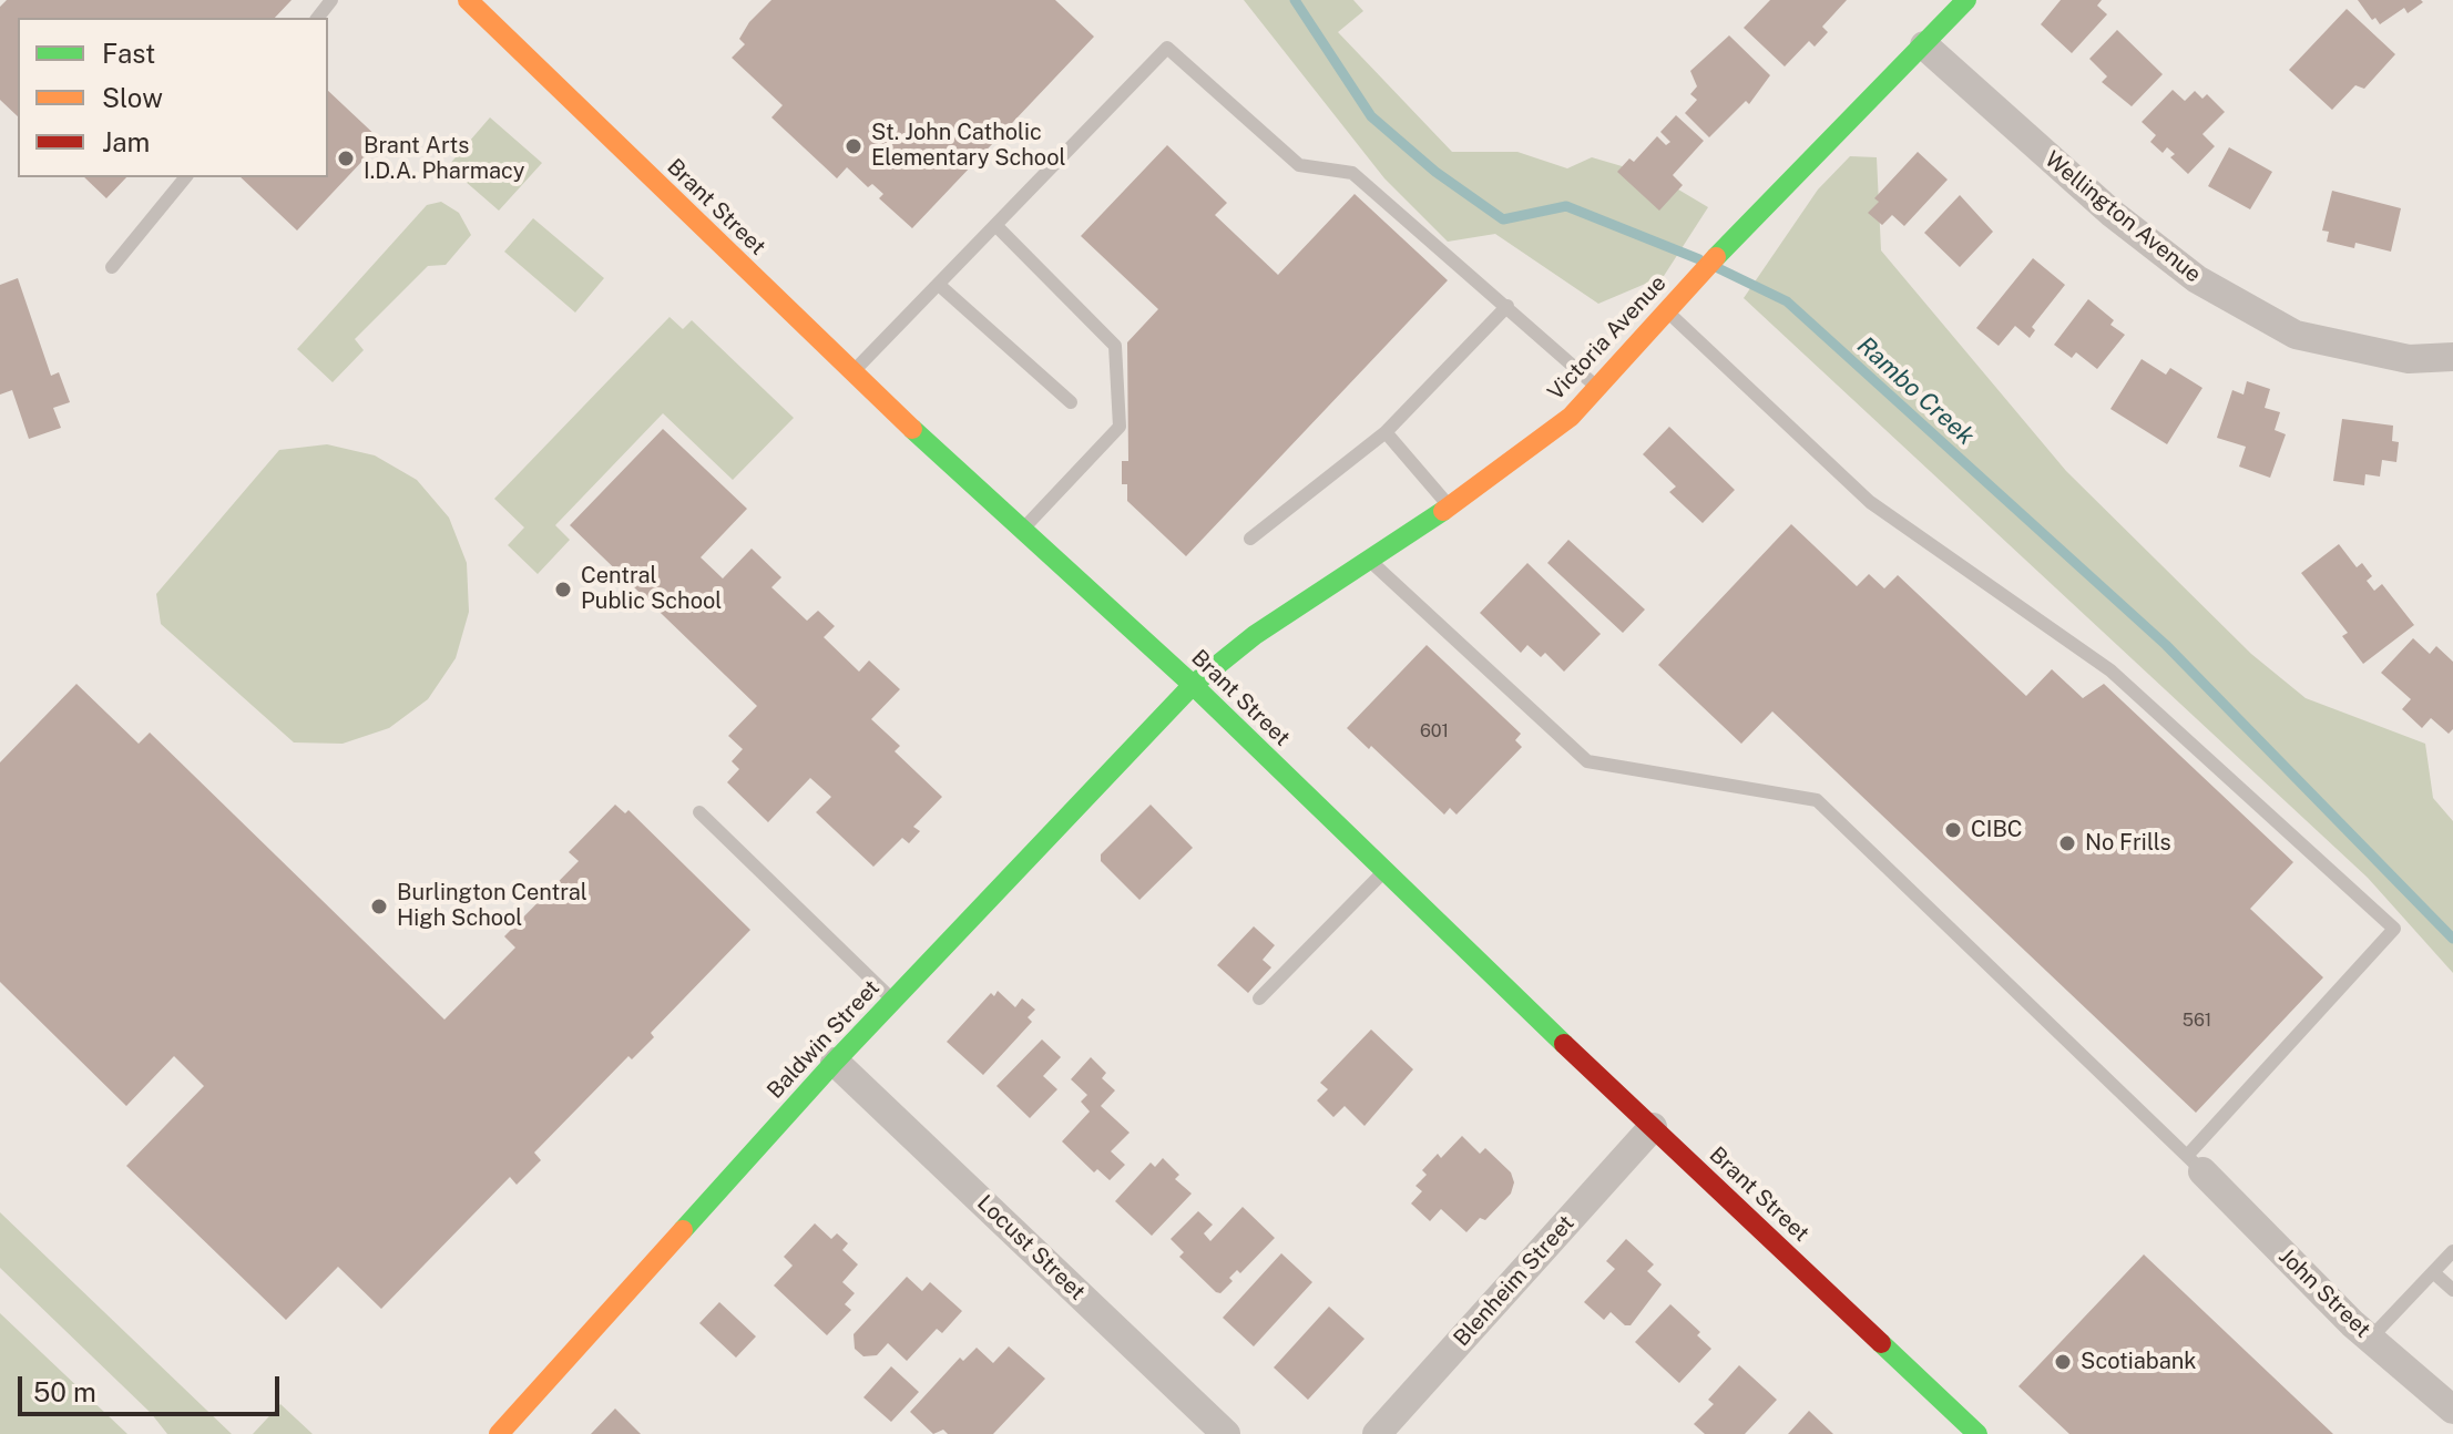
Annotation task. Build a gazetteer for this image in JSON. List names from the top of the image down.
{
  "streets": {
    "street": [
      "Brant Street",
      "Wellington Avenue",
      "Victoria Avenue",
      "Baldwin Street",
      "Locust Street",
      "Blenheim Street",
      "John Street"
    ]
  },
  "crossings": [
    ["Brant Street", "Victoria Avenue"],
    ["Brant Street", "Baldwin Street"],
    ["Brant Street", "Blenheim Street"],
    ["Wellington Avenue", "Victoria Avenue"],
    ["Victoria Avenue", "Baldwin Street"],
    ["Baldwin Street", "Locust Street"]
  ],
  "water": ["Rambo Creek"],
  "places": [
    "St. John Catholic Elementary School",
    "Brant Arts I.D.A. Pharmacy",
    "Central Public School",
    "CIBC",
    "No Frills",
    "Burlington Central High School",
    "Scotiabank"
  ],
  "house_numbers": ["601", "561"],
  "legend": ["Fast", "Slow", "Jam"],
  "scale_bar": "50 m"
}
